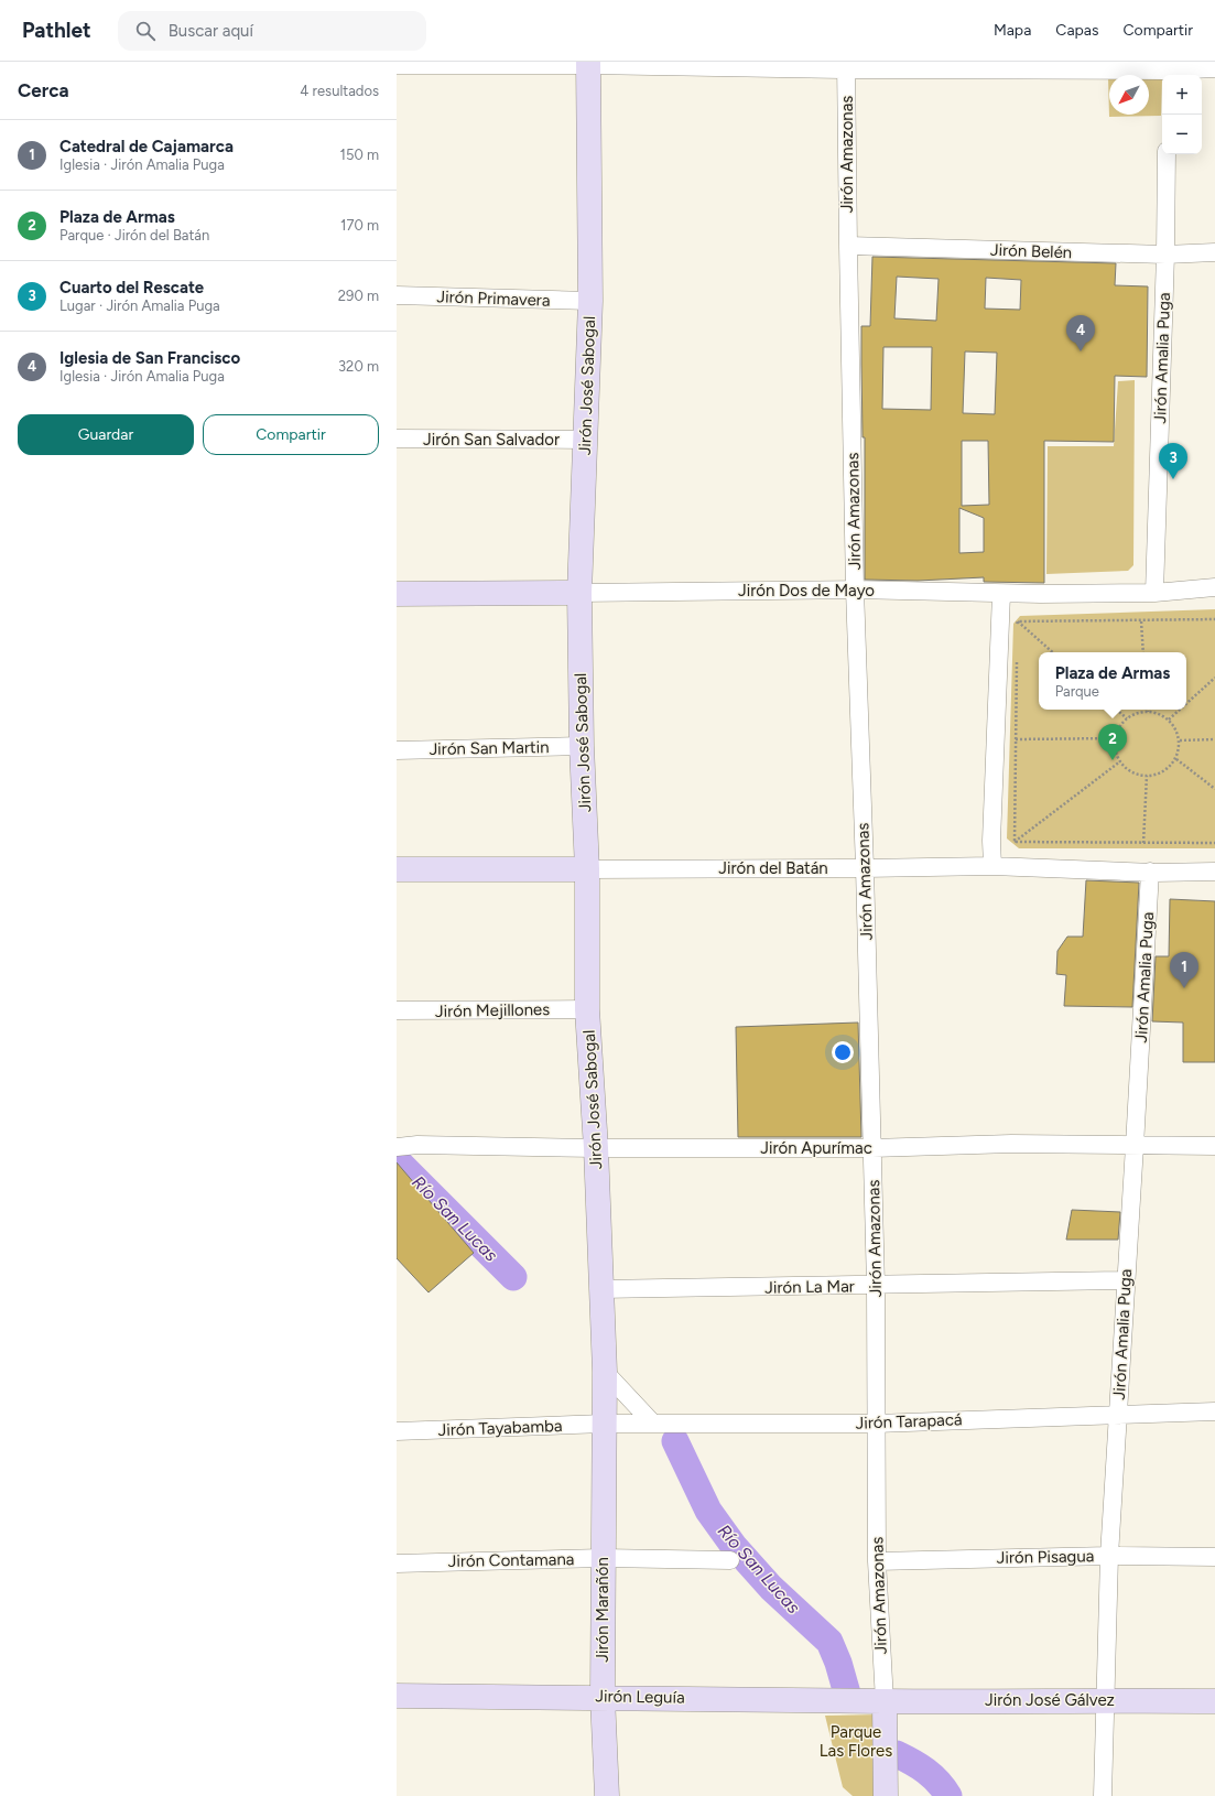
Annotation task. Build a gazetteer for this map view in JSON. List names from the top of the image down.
{
  "streets": {
    "street": [
      "Jirón Amazonas",
      "Jirón Belén",
      "Jirón Primavera",
      "Jirón Amalia Puga",
      "Jirón José Sabogal",
      "Jirón San Salvador",
      "Jirón Dos de Mayo",
      "Jirón San Martin",
      "Jirón del Batán",
      "Jirón Mejillones",
      "Jirón Apurímac",
      "Jirón La Mar",
      "Jirón Tarapacá",
      "Jirón Tayabamba",
      "Jirón Pisagua",
      "Jirón Contamana",
      "Jirón Marañón",
      "Jirón Leguía",
      "Jirón José Gálvez"
    ]
  },
  "crossings": [
    ["Jirón Amazonas", "Jirón Belén"],
    ["Jirón Amazonas", "Jirón Dos de Mayo"],
    ["Jirón Amazonas", "Jirón del Batán"],
    ["Jirón Amazonas", "Jirón Apurímac"],
    ["Jirón Amazonas", "Jirón La Mar"],
    ["Jirón Amazonas", "Jirón Tarapacá"],
    ["Jirón Amazonas", "Jirón Pisagua"],
    ["Jirón Amazonas", "Jirón Leguía"],
    ["Jirón Amazonas", "Jirón José Gálvez"],
    ["Jirón Belén", "Jirón Amalia Puga"],
    ["Jirón Primavera", "Jirón José Sabogal"],
    ["Jirón Amalia Puga", "Jirón Dos de Mayo"],
    ["Jirón Amalia Puga", "Jirón del Batán"],
    ["Jirón Amalia Puga", "Jirón Apurímac"],
    ["Jirón Amalia Puga", "Jirón La Mar"],
    ["Jirón Amalia Puga", "Jirón Tarapacá"],
    ["Jirón Amalia Puga", "Jirón Pisagua"],
    ["Jirón Amalia Puga", "Jirón José Gálvez"],
    ["Jirón José Sabogal", "Jirón San Salvador"],
    ["Jirón José Sabogal", "Jirón Dos de Mayo"],
    ["Jirón José Sabogal", "Jirón San Martin"],
    ["Jirón José Sabogal", "Jirón del Batán"],
    ["Jirón José Sabogal", "Jirón Mejillones"],
    ["Jirón José Sabogal", "Jirón Apurímac"],
    ["Jirón José Sabogal", "Jirón La Mar"],
    ["Jirón José Sabogal", "Jirón Tarapacá"],
    ["Jirón José Sabogal", "Jirón Tayabamba"],
    ["Jirón José Sabogal", "Jirón Marañón"],
    ["Jirón Tarapacá", "Jirón Tayabamba"],
    ["Jirón Tarapacá", "Jirón Marañón"],
    ["Jirón Tayabamba", "Jirón Marañón"],
    ["Jirón Contamana", "Jirón Marañón"],
    ["Jirón Marañón", "Jirón Leguía"],
    ["Jirón Leguía", "Jirón José Gálvez"]
  ],
  "water": ["Río San Lucas"],
  "parks": ["Parque Las Flores"],
  "north": "bottom left",
  "page": {
    "header": "Pathlet",
    "search": "Buscar aquí",
    "nav": ["Mapa", "Capas", "Compartir"],
    "heading": ["Cerca", "4 resultados"],
    "map_buttons": ["+", "−"],
    "list": [
      {
        "mark": "1",
        "name": "Catedral de Cajamarca",
        "note": "Iglesia · Jirón Amalia Puga",
        "value": "150 m"
      },
      {
        "mark": "2",
        "name": "Plaza de Armas",
        "note": "Parque · Jirón del Batán",
        "value": "170 m"
      },
      {
        "mark": "3",
        "name": "Cuarto del Rescate",
        "note": "Lugar · Jirón Amalia Puga",
        "value": "290 m"
      },
      {
        "mark": "4",
        "name": "Iglesia de San Francisco",
        "note": "Iglesia · Jirón Amalia Puga",
        "value": "320 m"
      }
    ],
    "pins": [
      "4",
      "3",
      "2",
      "1"
    ],
    "buttons": ["Guardar", "Compartir"],
    "popup": ["Plaza de Armas", "Parque"]
  }
}
